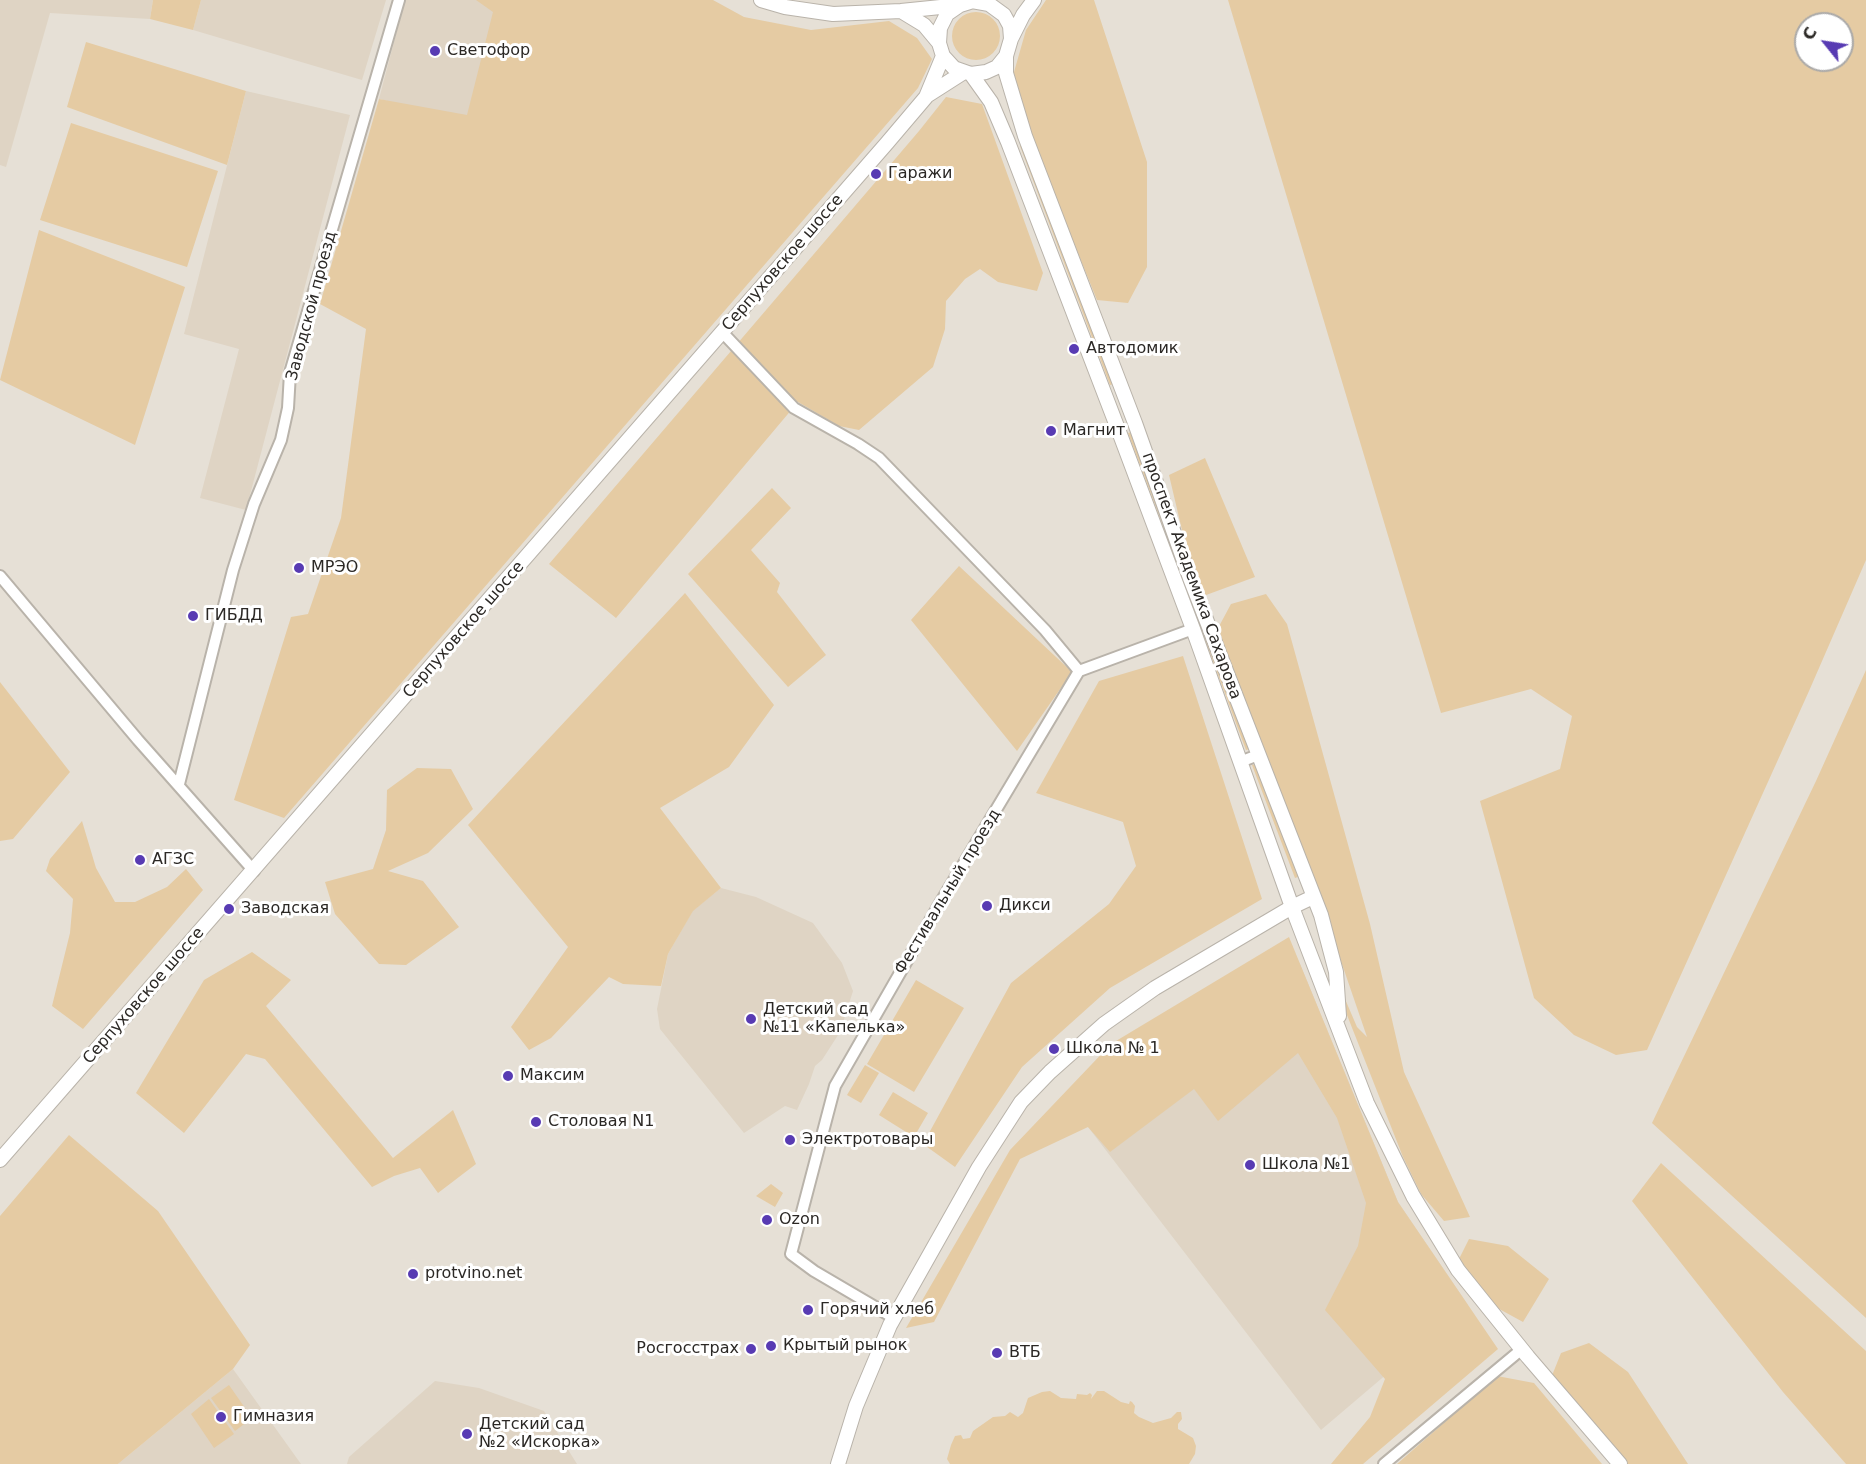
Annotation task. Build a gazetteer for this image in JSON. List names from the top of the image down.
{
  "streets": {
    "street": [
      "Серпуховское шоссе",
      "Заводской проезд",
      "проспект Академика Сахарова",
      "Фестивальный проезд"
    ]
  },
  "places": [
    "Светофор",
    "Гаражи",
    "Автодомик",
    "Магнит",
    "МРЭО",
    "ГИБДД",
    "АГЗС",
    "Дикси",
    "Заводская",
    "Детский сад №11 «Капелька»",
    "Школа № 1",
    "Максим",
    "Столовая N1",
    "Электротовары",
    "Школа №1",
    "Ozon",
    "protvino.net",
    "Горячий хлеб",
    "Крытый рынок",
    "Росгосстрах",
    "ВТБ",
    "Гимназия",
    "Детcкий сад №2 «Искорка»"
  ],
  "north": "top left"
}
